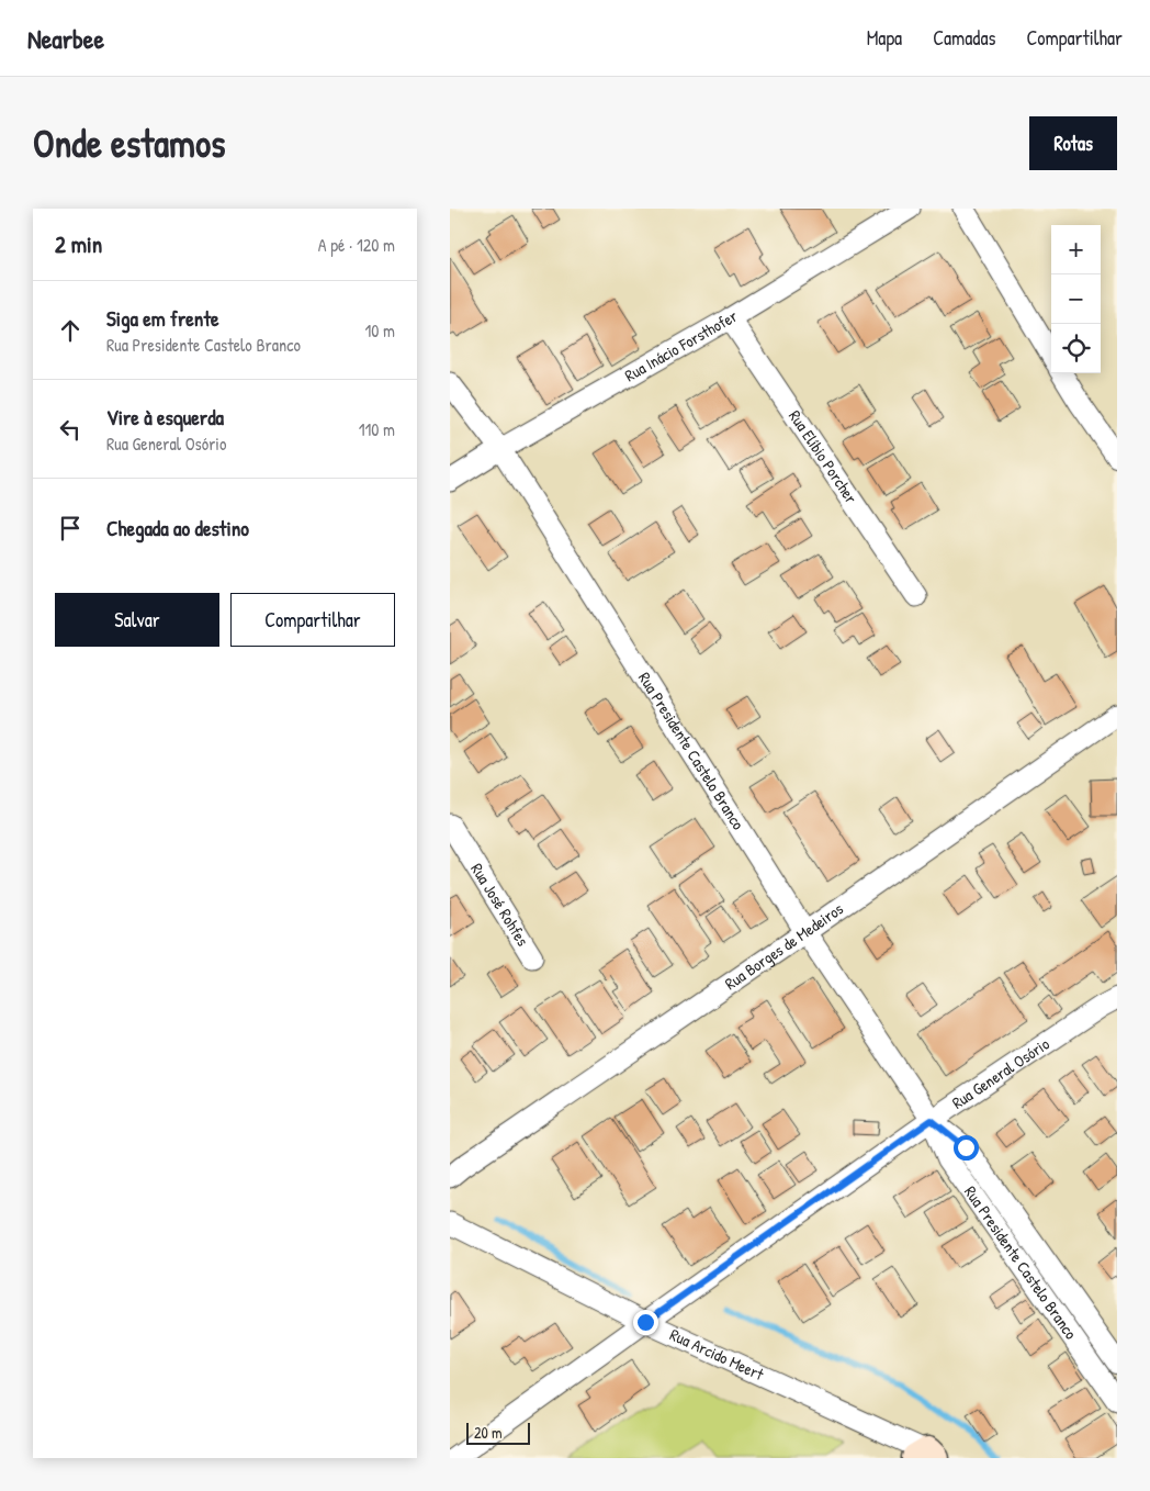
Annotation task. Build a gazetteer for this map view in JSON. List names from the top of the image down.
{
  "streets": {
    "street": [
      "Rua Inácio Forsthofer",
      "Rua Elíbio Porcher",
      "Rua Presidente Castelo Branco",
      "Rua José Rohfes",
      "Rua Borges de Medeiros",
      "Rua General Osório",
      "Rua Arcido Meert"
    ]
  },
  "crossings": [
    ["Rua Inácio Forsthofer", "Rua Elíbio Porcher"],
    ["Rua Inácio Forsthofer", "Rua Presidente Castelo Branco"],
    ["Rua Presidente Castelo Branco", "Rua Borges de Medeiros"],
    ["Rua Presidente Castelo Branco", "Rua General Osório"],
    ["Rua General Osório", "Rua Arcido Meert"]
  ],
  "scale_bar": "20 m",
  "page": {
    "header": "Nearbee",
    "nav": ["Mapa", "Camadas", "Compartilhar"],
    "buttons": [
      "Rotas",
      ["Salvar", "Compartilhar"]
    ],
    "title": "Onde estamos",
    "heading": ["2 min", "A pé · 120 m"],
    "map_buttons": ["+", "−"],
    "list": [
      ["Siga em frente", "Rua Presidente Castelo Branco", "10 m"],
      ["Vire à esquerda", "Rua General Osório", "110 m"],
      "Chegada ao destino"
    ],
    "scale": "20 m"
  }
}
